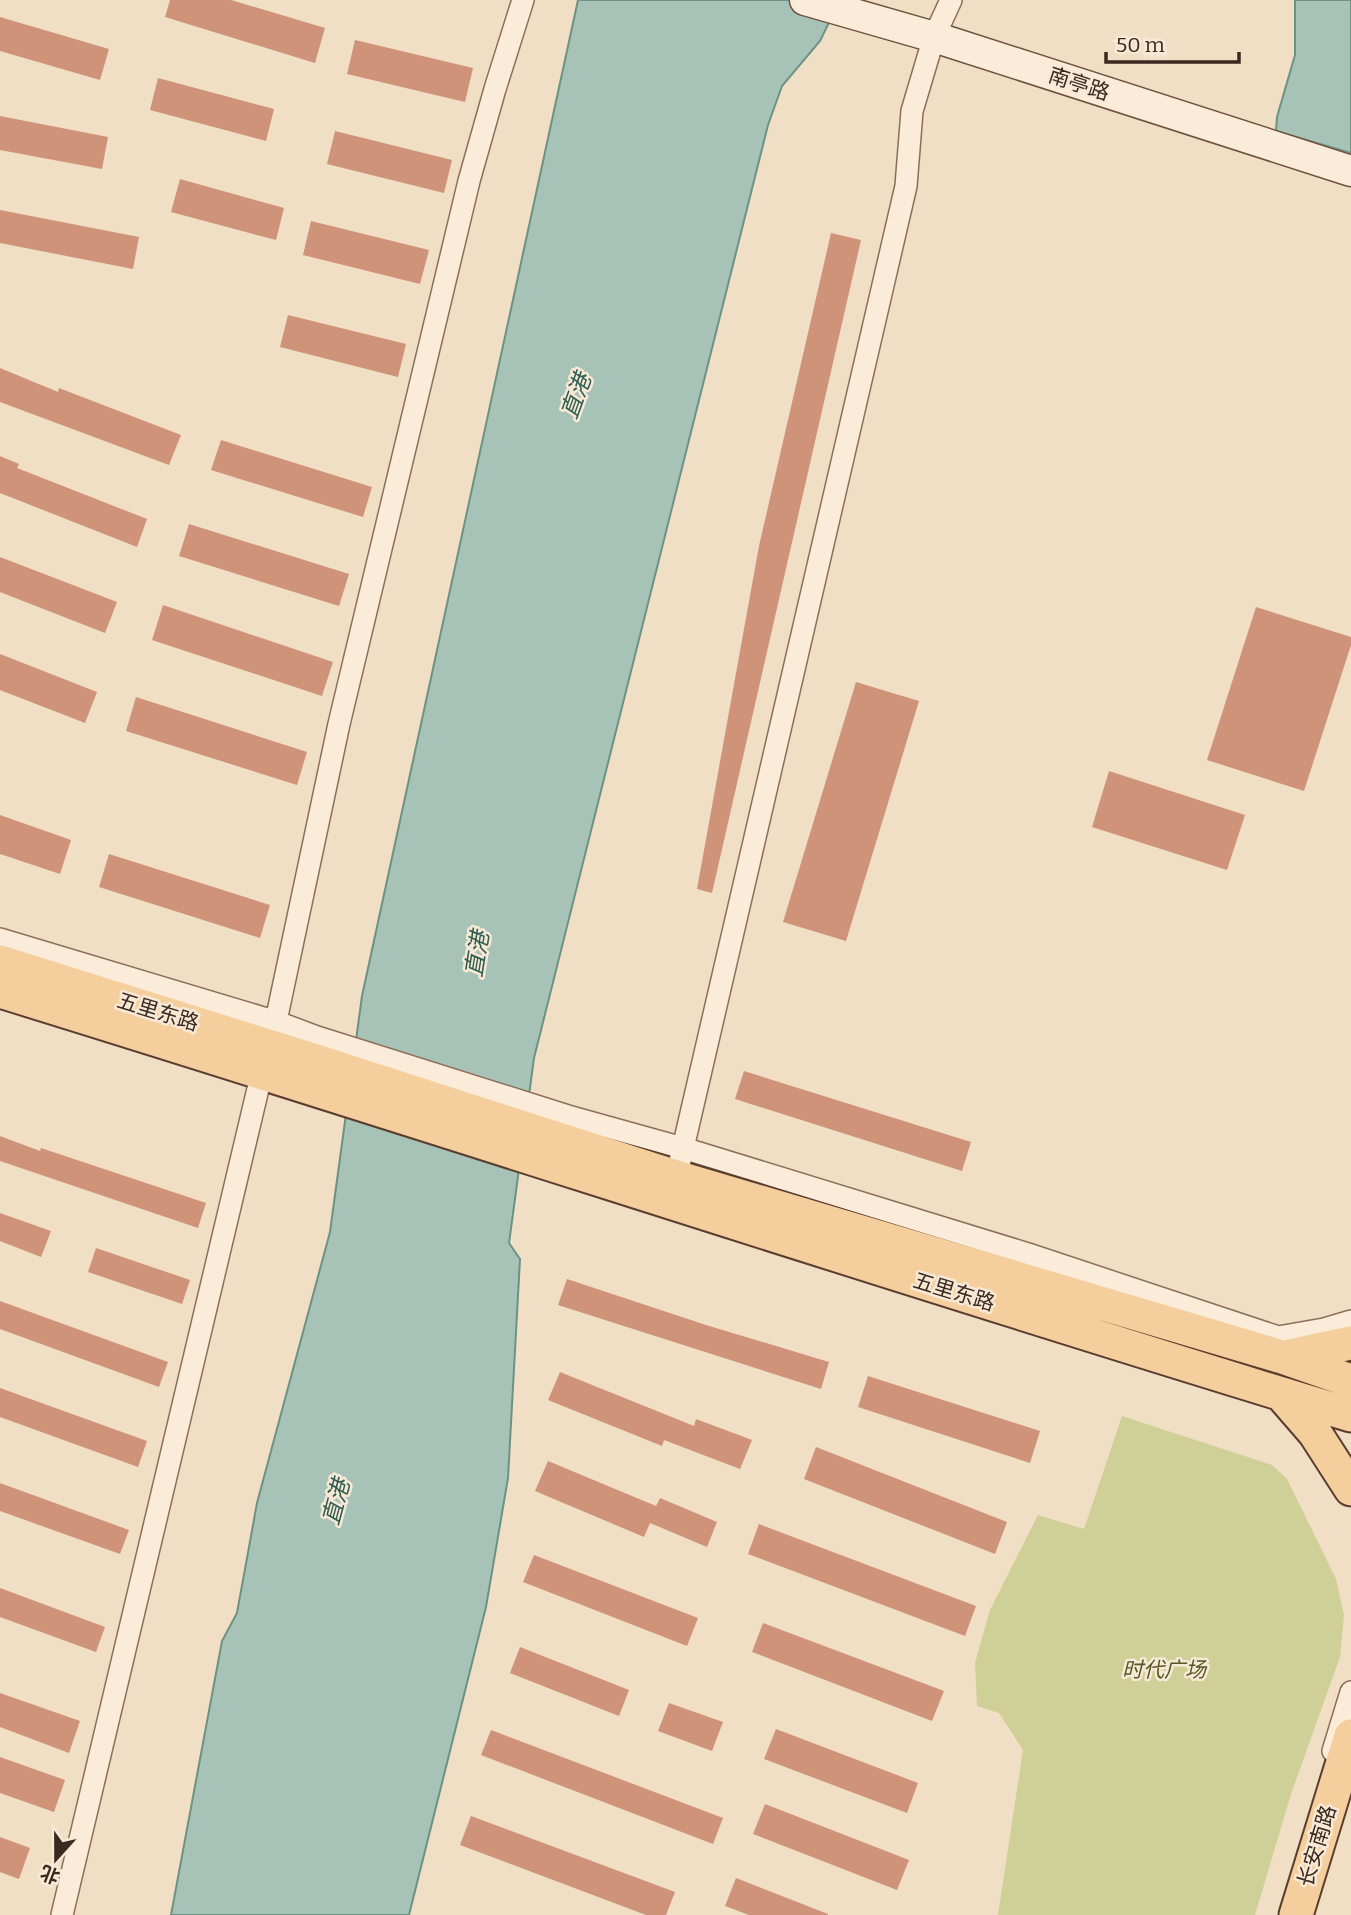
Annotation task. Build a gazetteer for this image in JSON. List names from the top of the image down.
{
  "streets": {
    "main road": ["五里东路", "长安南路"],
    "street": ["南亭路"]
  },
  "water": ["直港"],
  "parks": ["时代广场"],
  "scale_bar": "50 m",
  "north": "bottom"
}
